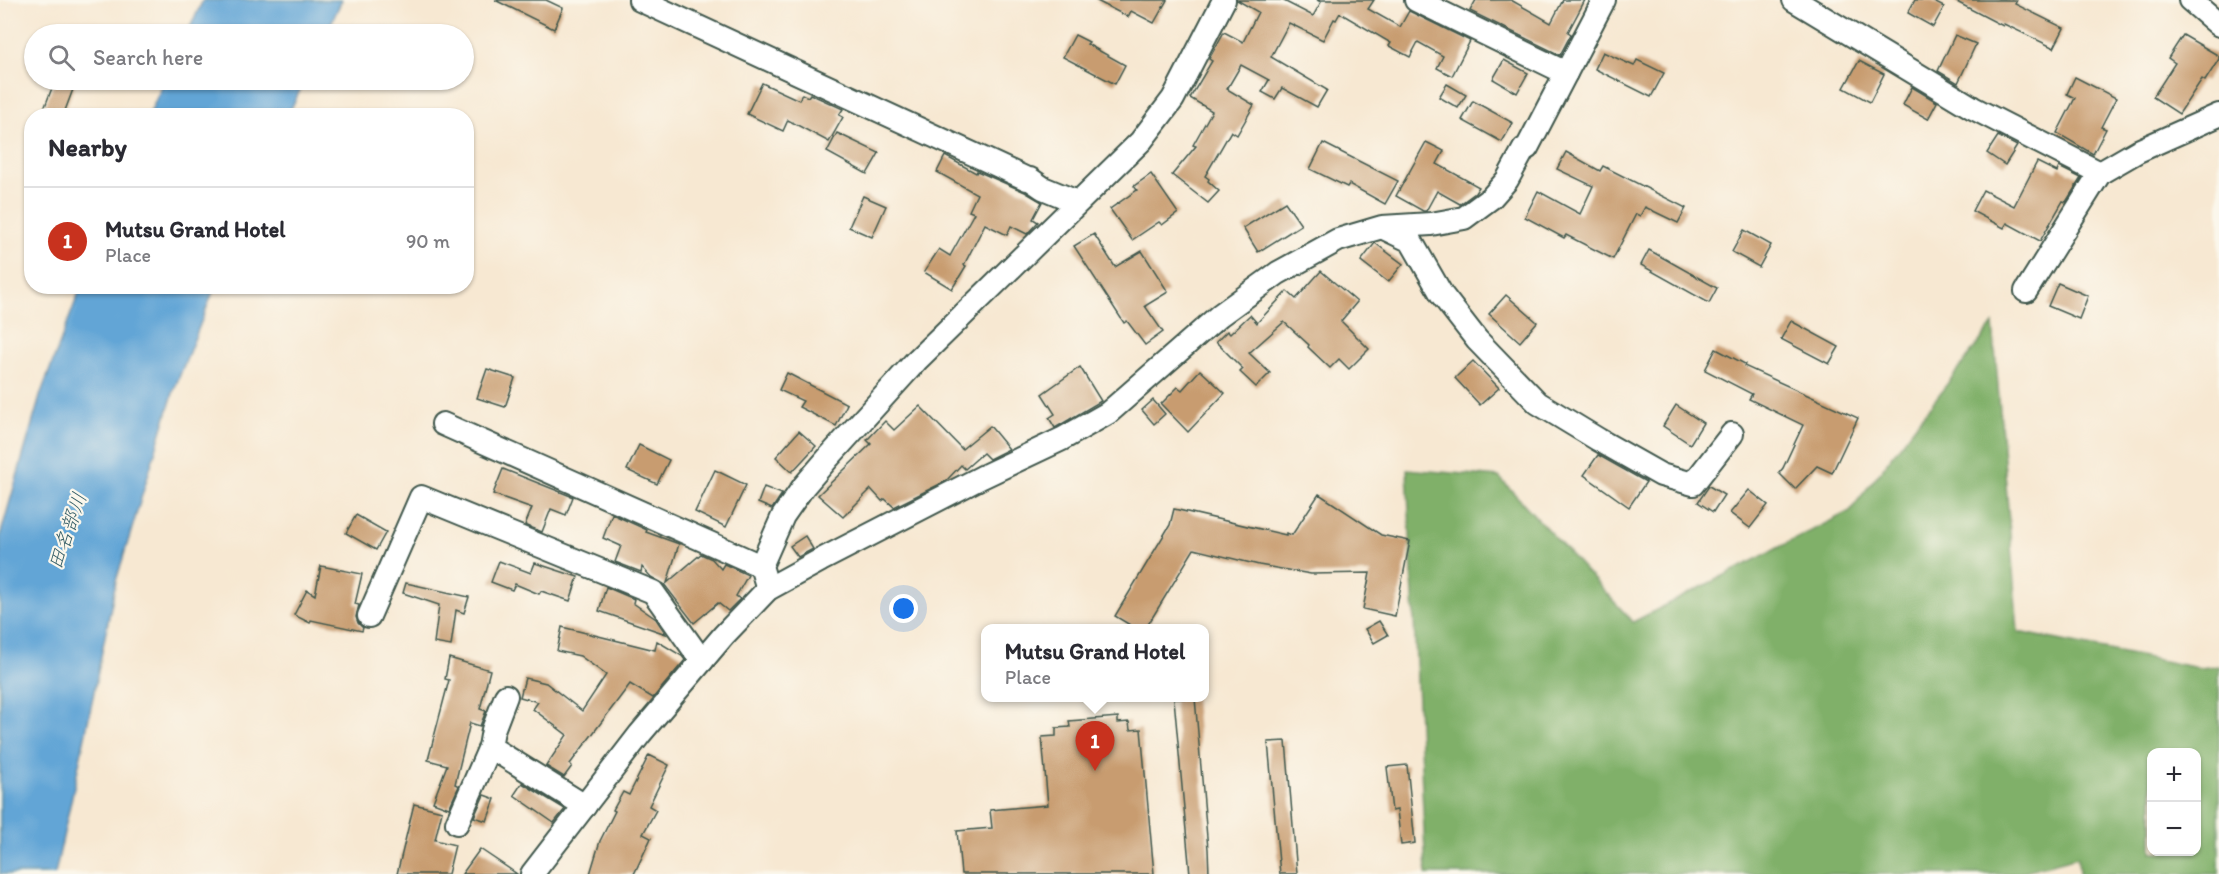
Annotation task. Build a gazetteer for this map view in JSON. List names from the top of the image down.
{
  "water": ["田名部川"],
  "page": {
    "search": "Search here",
    "heading": "Nearby",
    "list": [
      {
        "mark": "1",
        "name": "Mutsu Grand Hotel",
        "note": "Place",
        "value": "90 m"
      }
    ],
    "popup": ["Mutsu Grand Hotel", "Place"],
    "pins": "1",
    "map_buttons": ["+", "−"]
  }
}
